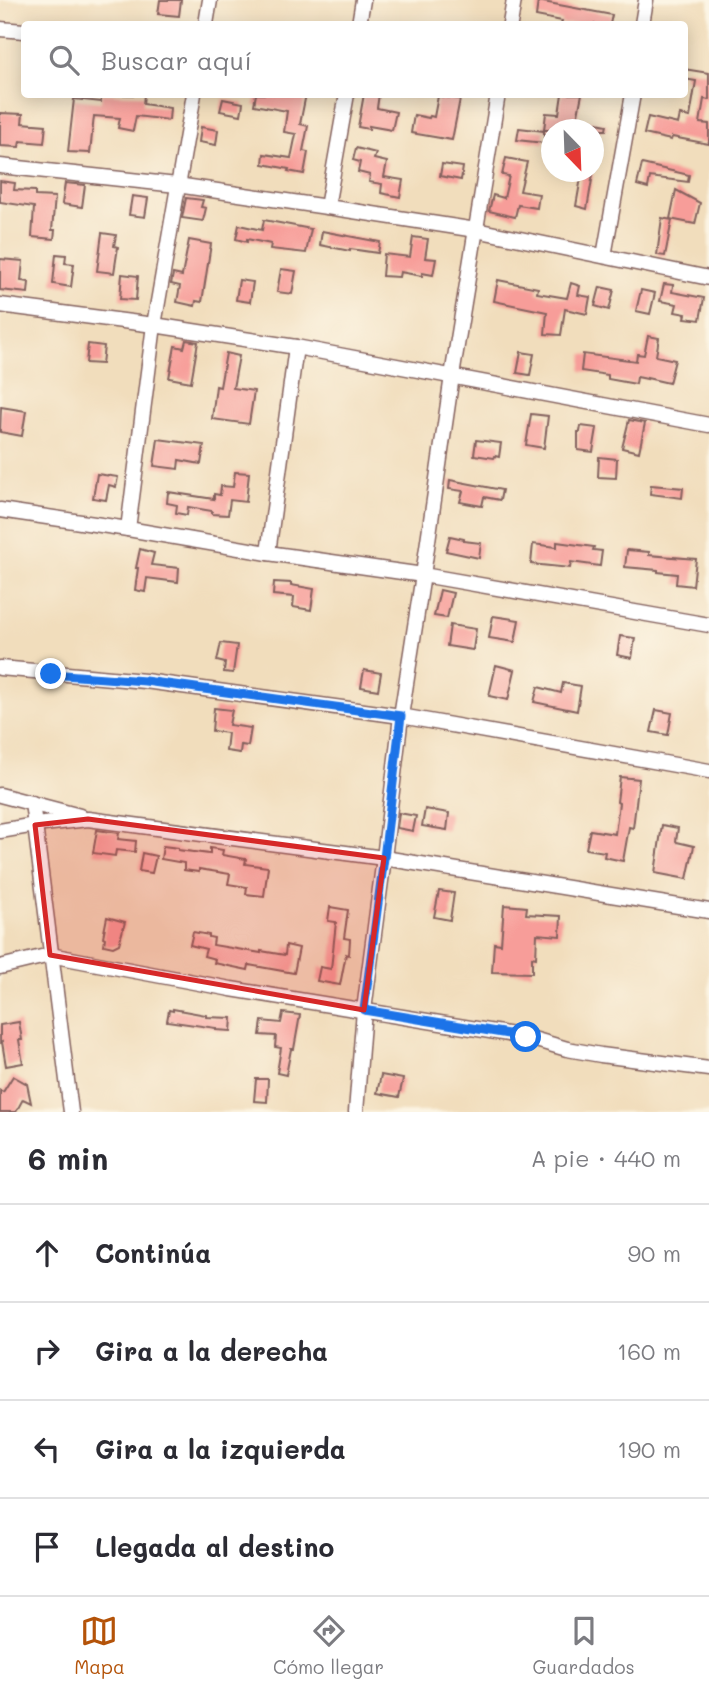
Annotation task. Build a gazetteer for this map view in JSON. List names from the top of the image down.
{
  "north": "bottom right",
  "page": {
    "search": "Buscar aquí",
    "heading": ["6 min", "A pie · 440 m"],
    "list": [
      ["Continúa", "90 m"],
      ["Gira a la derecha", "160 m"],
      ["Gira a la izquierda", "190 m"],
      "Llegada al destino"
    ],
    "nav": ["Mapa", "Cómo llegar", "Guardados"]
  }
}
